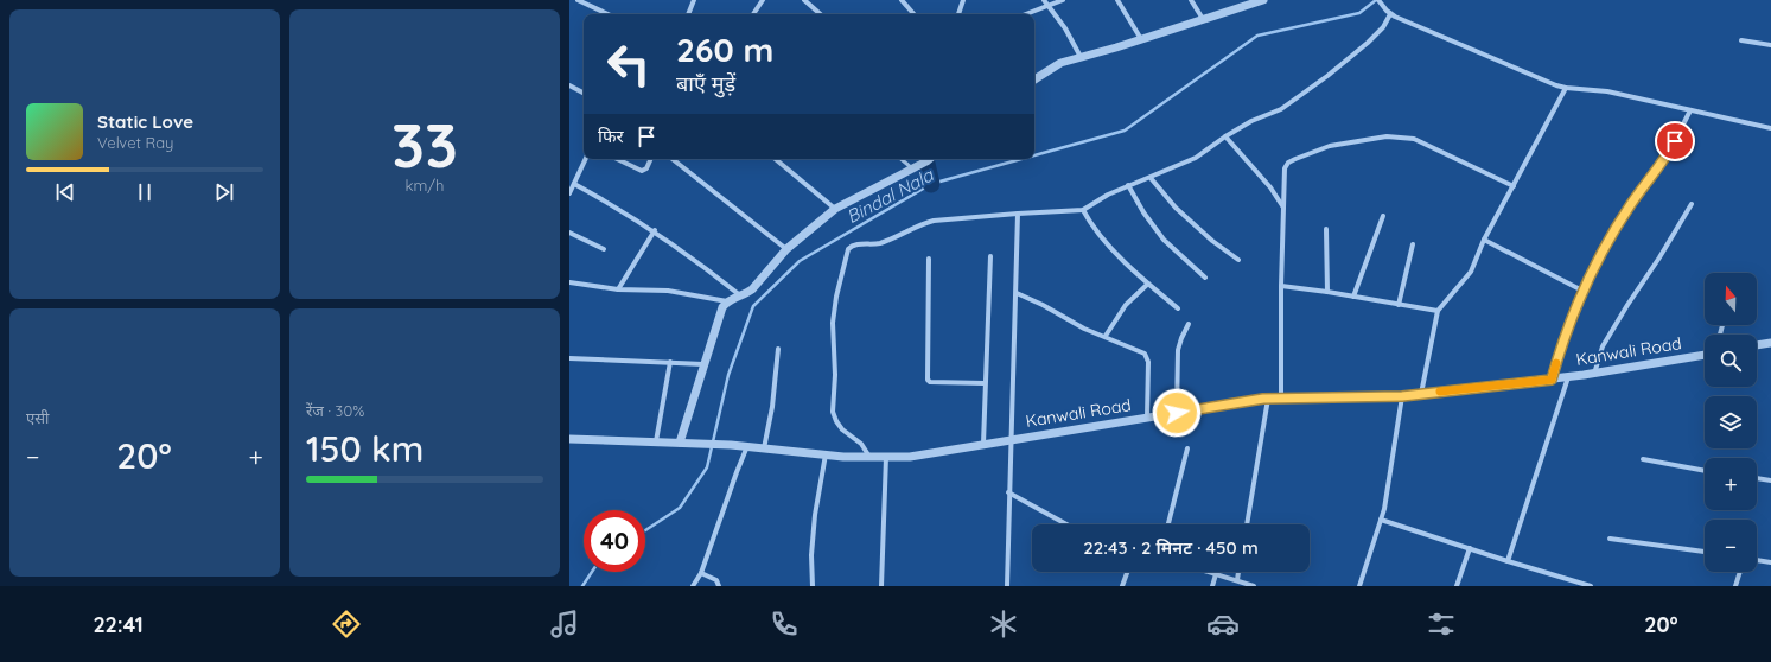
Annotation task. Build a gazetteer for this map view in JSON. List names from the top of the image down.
{
  "streets": {
    "street": ["Kanwali Road"]
  },
  "water": ["Bindal Nala"],
  "north": "top",
  "page": {
    "tile": [
      ["33", "km/h"],
      "एसी",
      ["रेंज · 30%", "150 km"]
    ],
    "turn": ["260 m", "बाएँ मुड़ें"],
    "song": ["Static Love", "Velvet Ray"],
    "then": "फिर",
    "map_buttons": ["+", "−"],
    "heat": ["−", "20°", "+"],
    "limit": "40",
    "trip": "22:43 · 2 मिनट · 450 m",
    "tabs": ["22:41", "20°"]
  }
}
